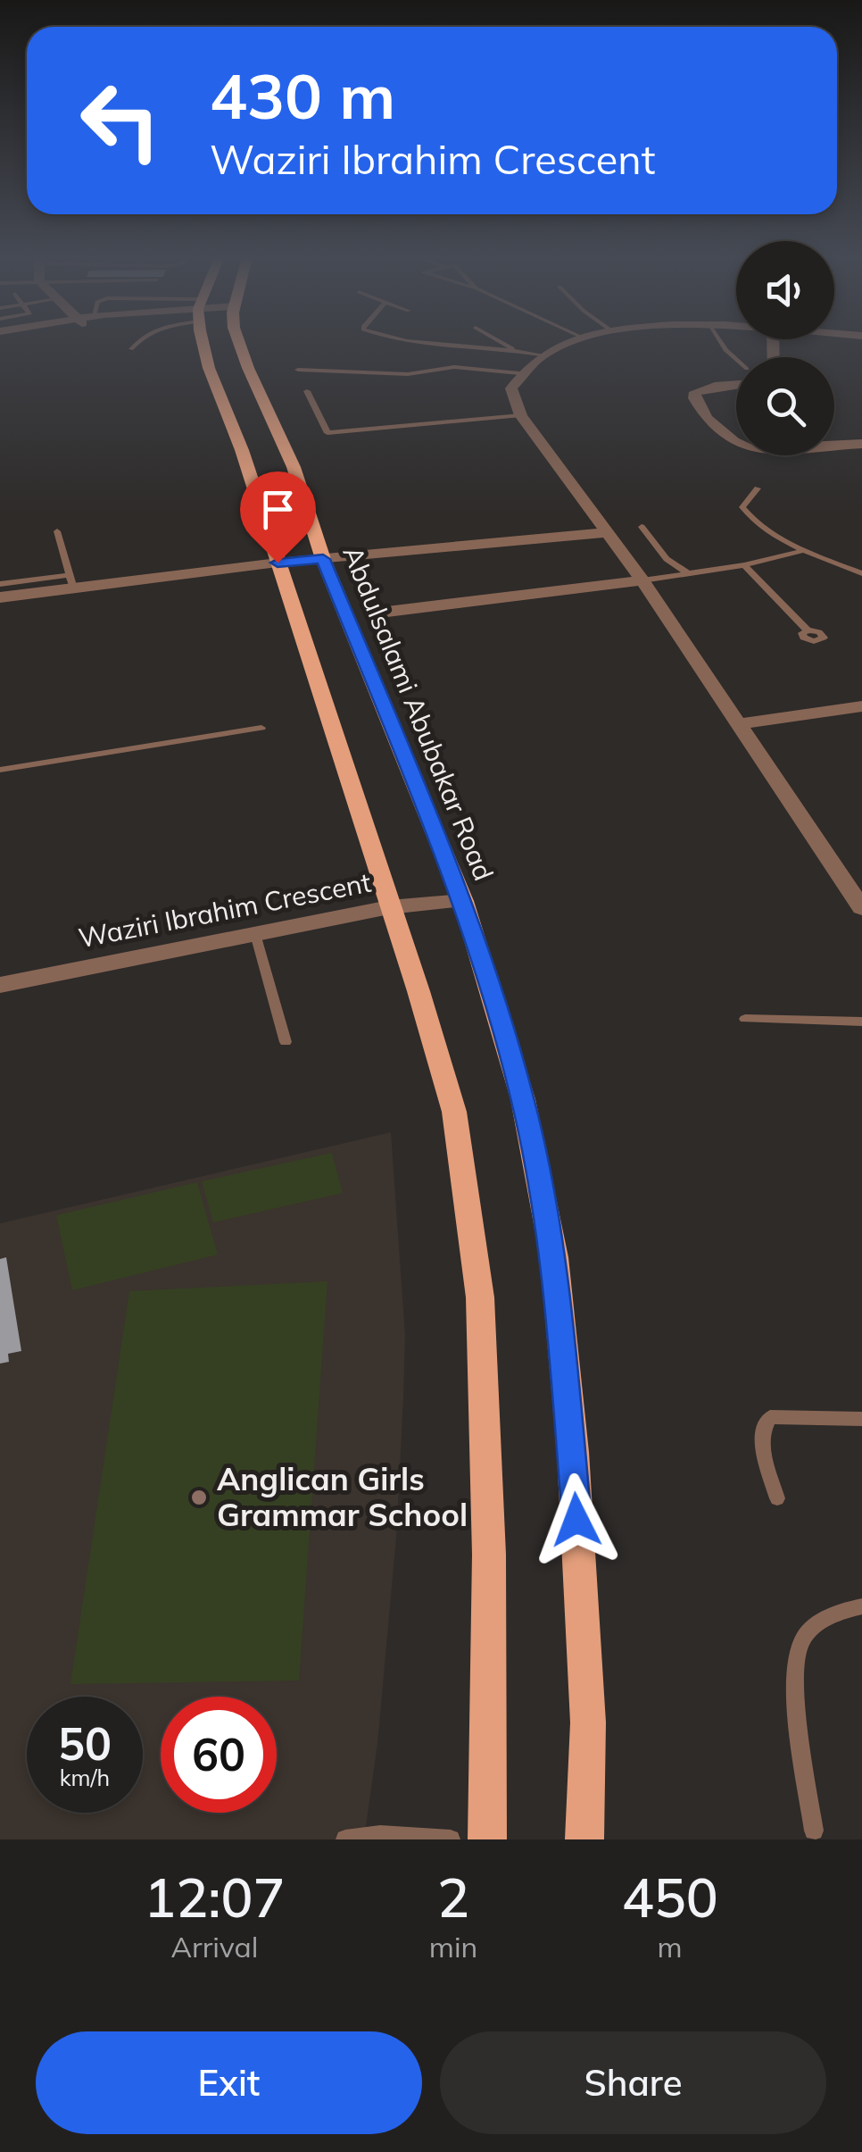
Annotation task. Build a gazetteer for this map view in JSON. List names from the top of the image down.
{
  "streets": {
    "main road": ["Abdulsalami Abubakar Road"],
    "street": ["Waziri Ibrahim Crescent"]
  },
  "crossings": [
    ["Abdulsalami Abubakar Road", "Waziri Ibrahim Crescent"]
  ],
  "places": ["Anglican Girls Grammar School"],
  "page": {
    "turn": ["430 m", "Waziri Ibrahim Crescent"],
    "speed": "50 km/h",
    "limit": "60",
    "eta": [
      "12:07",
      "Arrival",
      "2",
      "min",
      "450",
      "m"
    ],
    "buttons": ["Exit", "Share"]
  }
}
